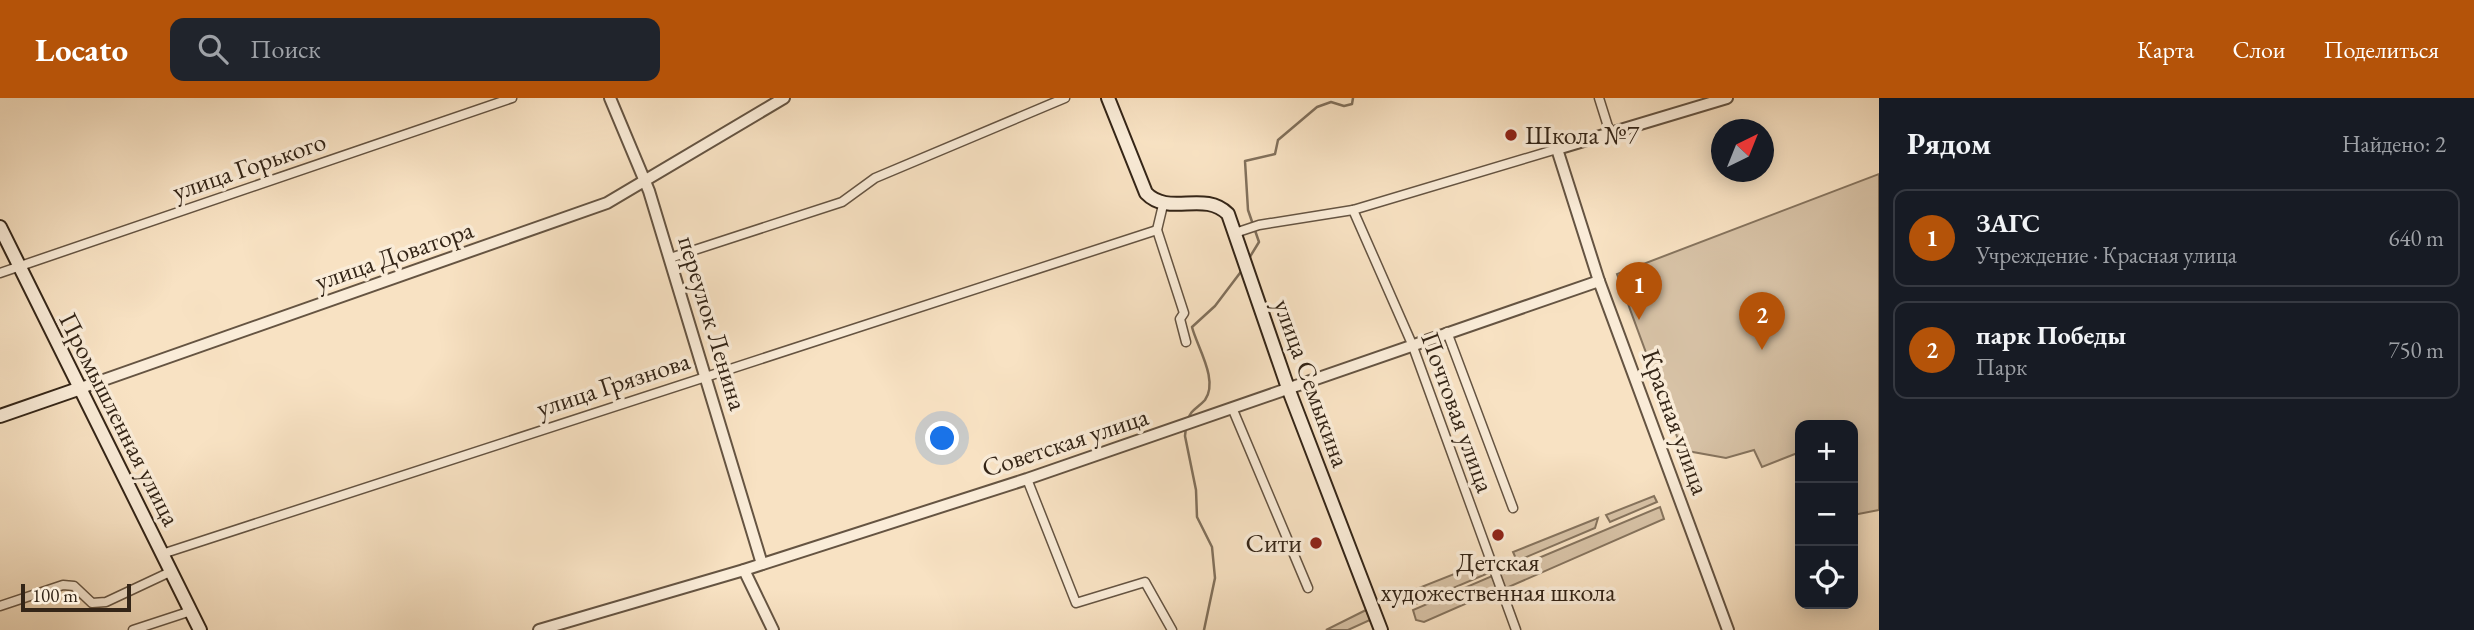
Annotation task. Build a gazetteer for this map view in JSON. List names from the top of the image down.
{
  "streets": {
    "main road": ["улица Доватора", "улица Семыкина", "Промышленная улица"],
    "street": [
      "улица Горького",
      "переулок Ленина",
      "улица Грязнова",
      "Почтовая улица",
      "Красная улица",
      "Советская улица"
    ]
  },
  "crossings": [
    ["улица Горького", "Промышленная улица"],
    ["улица Доватора", "переулок Ленина"],
    ["улица Доватора", "Промышленная улица"],
    ["переулок Ленина", "улица Грязнова"],
    ["переулок Ленина", "Советская улица"],
    ["улица Семыкина", "Советская улица"],
    ["улица Грязнова", "Промышленная улица"],
    ["Почтовая улица", "Советская улица"],
    ["Красная улица", "Советская улица"]
  ],
  "places": ["Школа №7", "Детская художественная школа", "Сити"],
  "scale_bar": "100 m",
  "north": "top right",
  "page": {
    "header": "Locato",
    "search": "Поиск",
    "nav": ["Карта", "Слои", "Поделиться"],
    "heading": ["Рядом", "Найдено: 2"],
    "list": [
      {
        "mark": "1",
        "name": "ЗАГС",
        "note": "Учреждение · Красная улица",
        "value": "640 m"
      },
      {
        "mark": "2",
        "name": "парк Победы",
        "note": "Парк",
        "value": "750 m"
      }
    ],
    "pins": ["1", "2"],
    "map_buttons": ["+", "−"],
    "scale": "100 m"
  }
}
